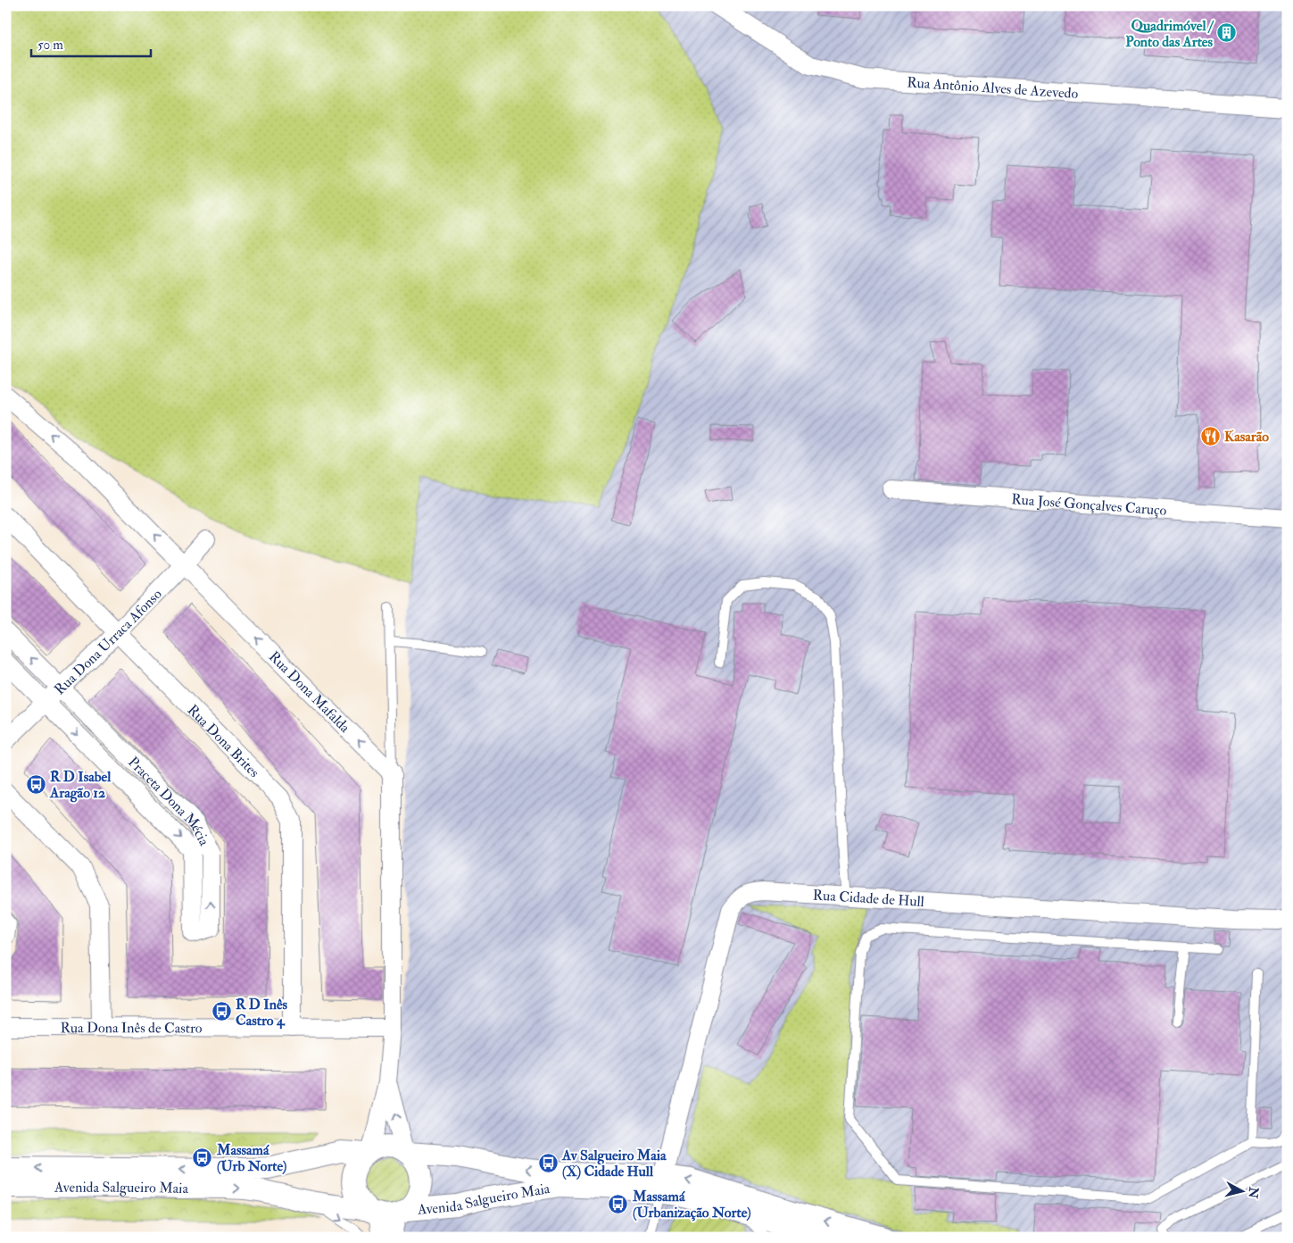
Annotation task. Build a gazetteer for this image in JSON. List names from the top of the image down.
{
  "streets": {
    "street": [
      "Rua Antônio Alves de Azevedo",
      "Rua José Gonçalves Caruço",
      "Rua Dona Urraca Afonso",
      "Rua Dona Mafalda",
      "Rua Dona Brites",
      "Praceta Dona Mécia",
      "Rua Cidade de Hull",
      "Rua Dona Inês de Castro",
      "Avenida Salgueiro Maia"
    ]
  },
  "crossings": [
    ["Rua Dona Urraca Afonso", "Rua Dona Mafalda"],
    ["Rua Dona Urraca Afonso", "Rua Dona Brites"],
    ["Rua Dona Urraca Afonso", "Praceta Dona Mécia"],
    ["Rua Dona Brites", "Rua Dona Inês de Castro"],
    ["Rua Cidade de Hull", "Avenida Salgueiro Maia"]
  ],
  "one_way": ["Rua Dona Mafalda"],
  "places": {
    "building": ["Quadrimóvel / Ponto das Artes"],
    "restaurant": ["Kasarão"],
    "bus stop": [
      "R D Isabel Aragão 12",
      "R D Inês Castro 4",
      "Massamá (Urb Norte)",
      "Av Salgueiro Maia (X) Cidade Hull",
      "Massamá (Urbanização Norte)"
    ]
  },
  "scale_bar": "50 m",
  "north": "right"
}
